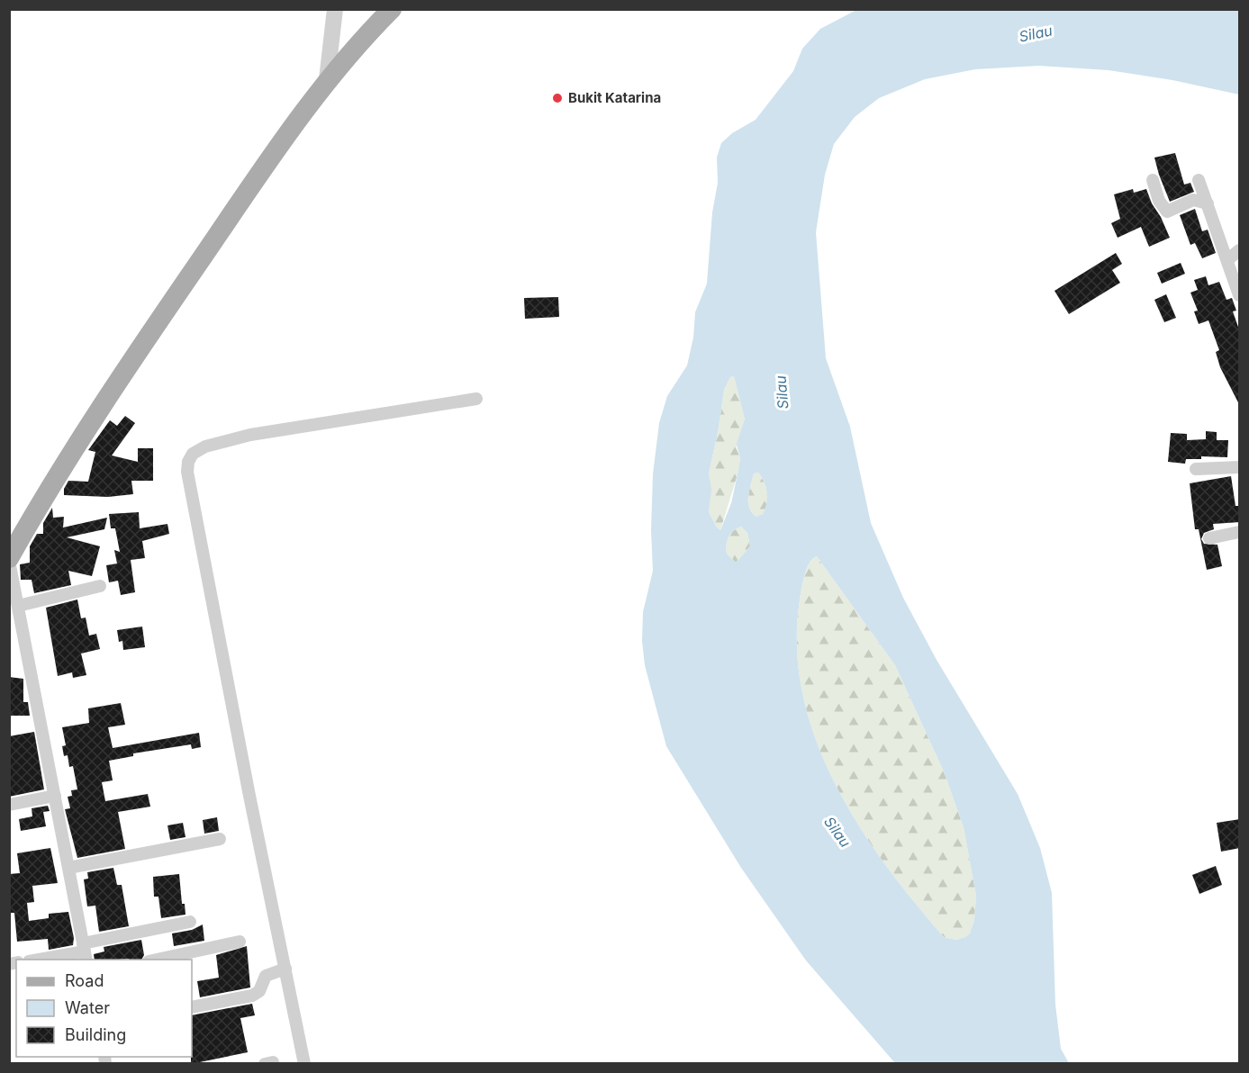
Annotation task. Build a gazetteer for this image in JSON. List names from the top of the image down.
{
  "water": ["Silau"],
  "places": ["Bukit Katarina"],
  "legend": ["Road", "Water", "Building"]
}
